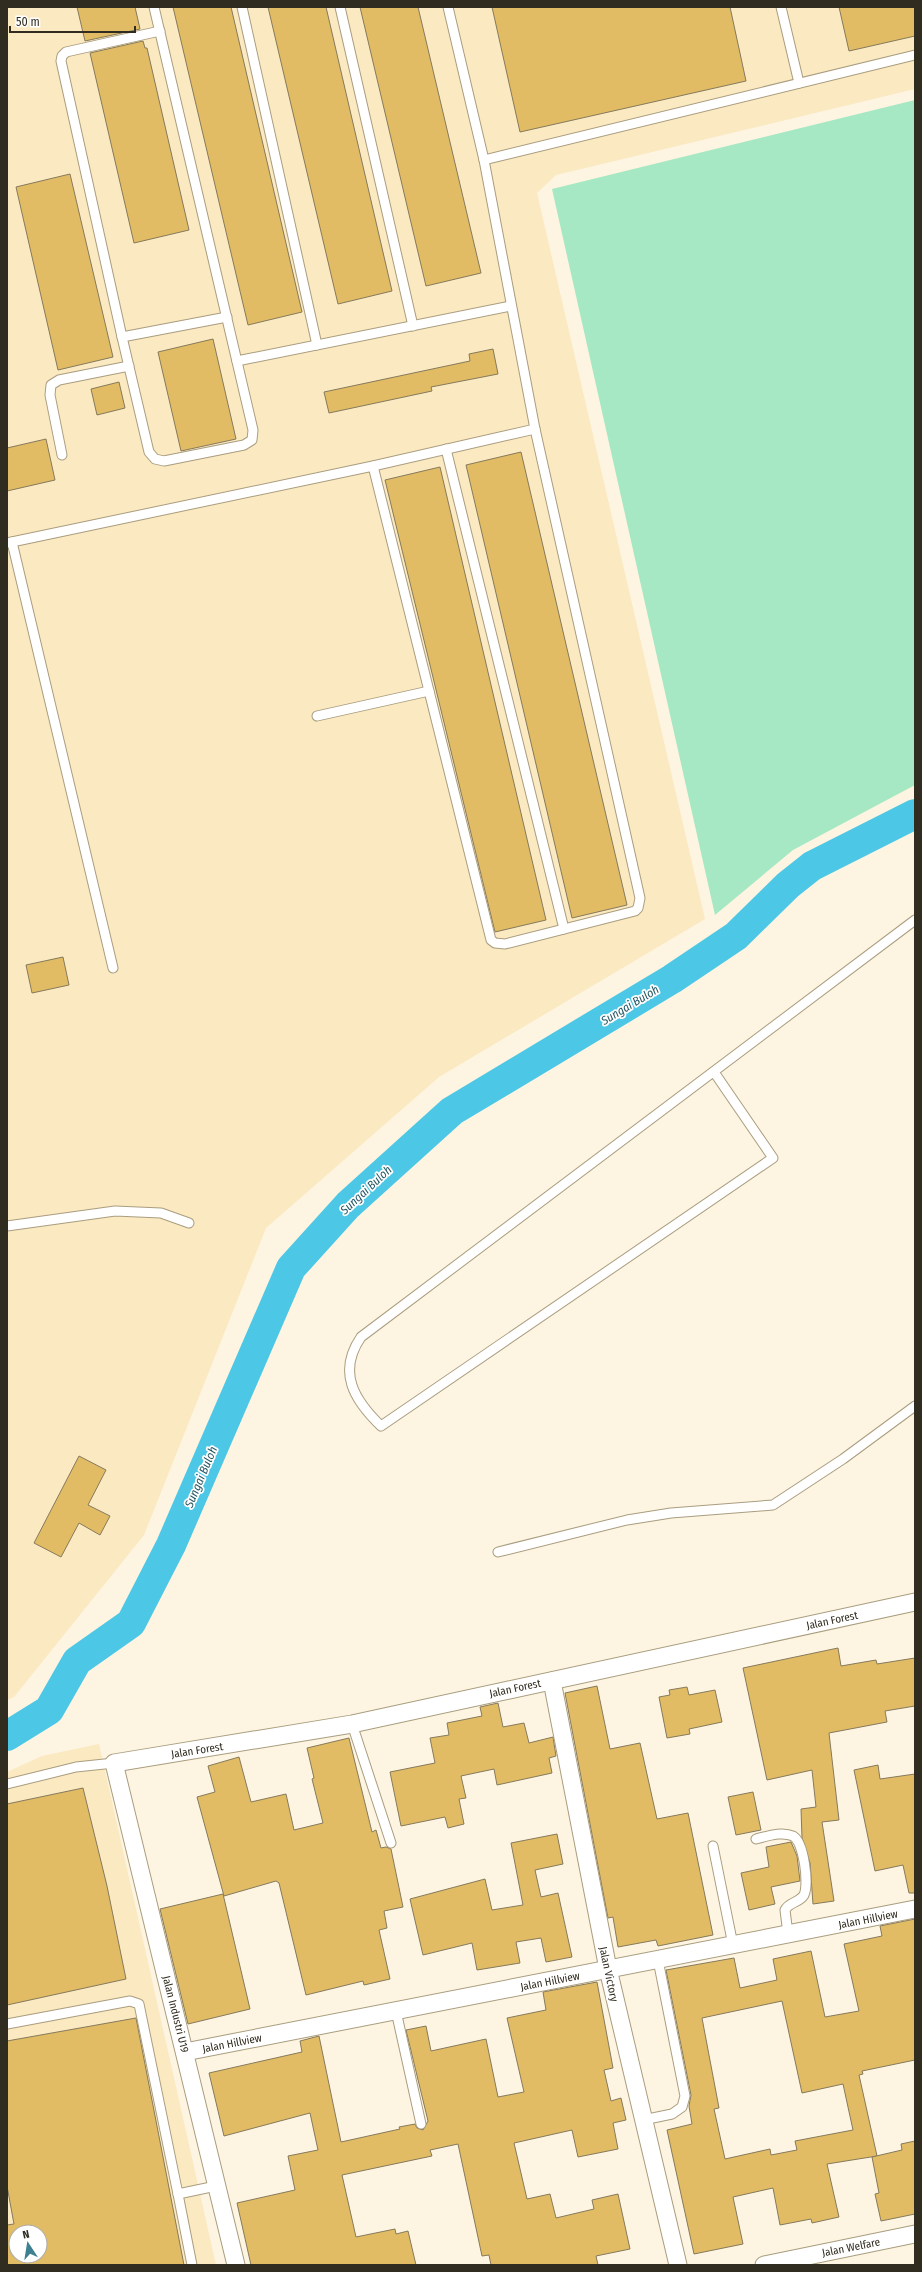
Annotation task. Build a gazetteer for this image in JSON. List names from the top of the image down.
{
  "streets": {
    "street": [
      "Jalan Forest",
      "Jalan Hillview",
      "Jalan Victory",
      "Jalan Industri U19",
      "Jalan Welfare"
    ]
  },
  "crossings": [
    ["Jalan Forest", "Jalan Victory"],
    ["Jalan Forest", "Jalan Industri U19"],
    ["Jalan Hillview", "Jalan Victory"],
    ["Jalan Hillview", "Jalan Industri U19"]
  ],
  "water": ["Sungai Buloh"],
  "scale_bar": "50 m",
  "north": "top"
}
